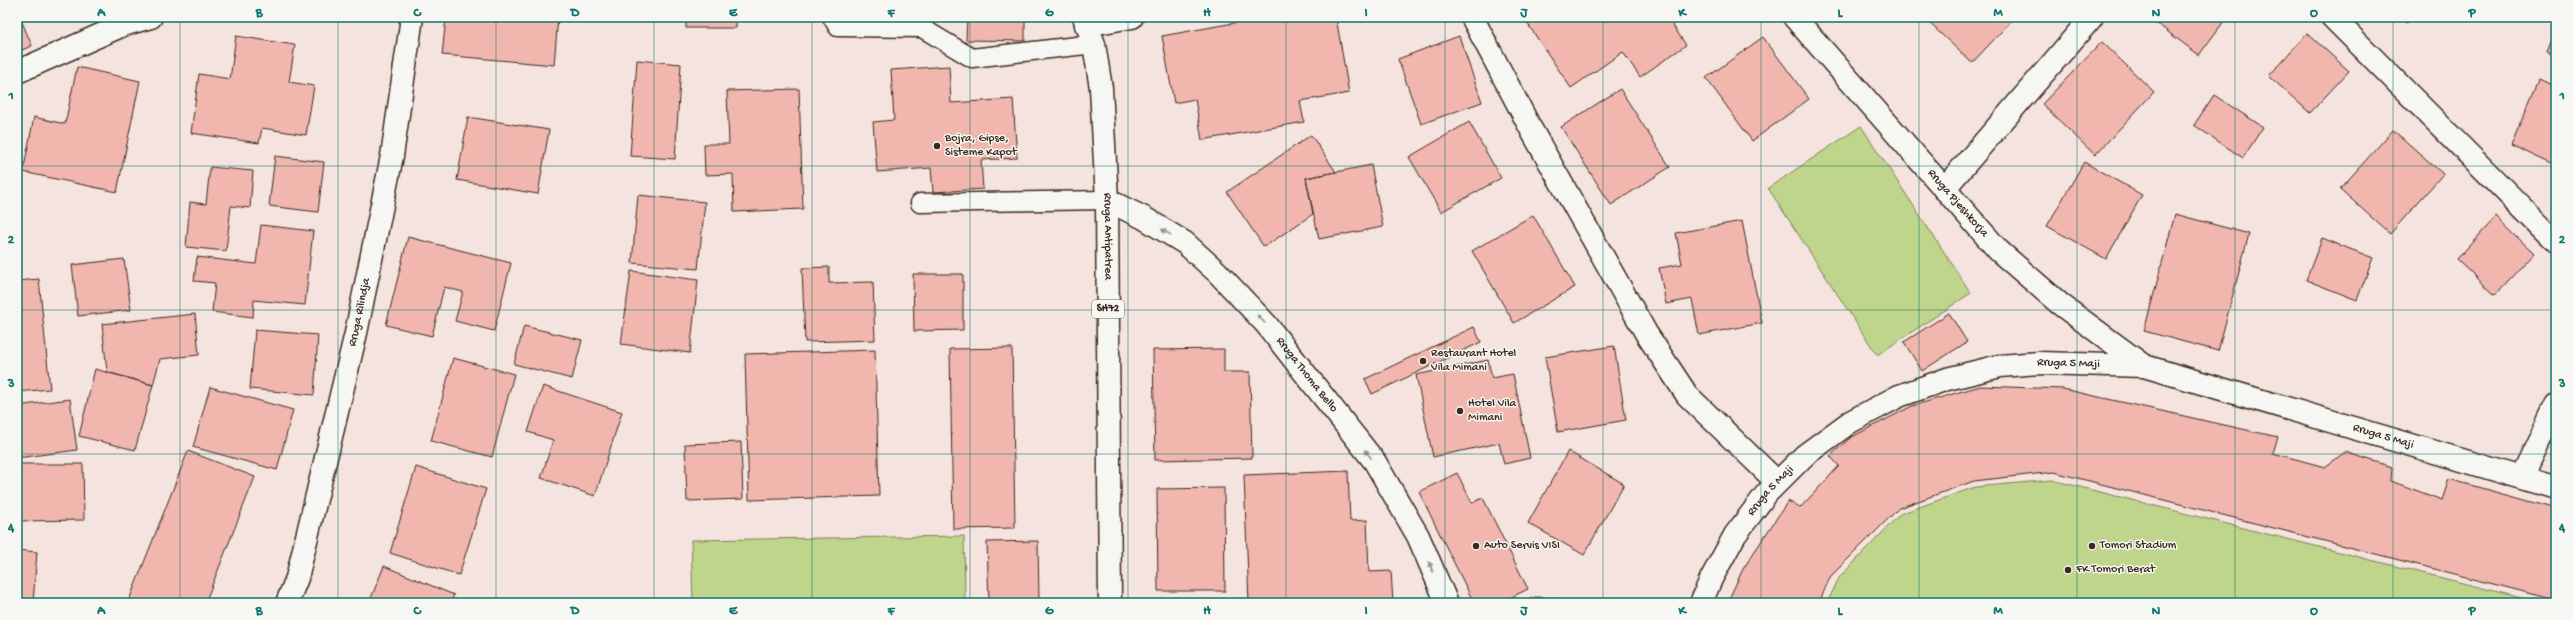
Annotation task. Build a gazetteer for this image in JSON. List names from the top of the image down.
{
  "streets": {
    "street": [
      "Rruga Pjeshkorja",
      "Rruga Antipatrea",
      "SH72",
      "Rruga Rilindja",
      "Rruga 5 Maji",
      "Rruga Thoma Bello"
    ]
  },
  "crossings": [
    ["Rruga Pjeshkorja", "Rruga 5 Maji"],
    ["Rruga Antipatrea", "Rruga Thoma Bello"]
  ],
  "one_way": ["Rruga Thoma Bello"],
  "places": [
    "Bojra, Gipse, Sisteme Kapot",
    "Restaurant Hotel Vila Mimani",
    "Hotel Vila Mimani",
    "Auto Servis VISI",
    "Tomori Stadium",
    "FK Tomori Berat"
  ],
  "grid": {
    "columns": [
      "A",
      "B",
      "C",
      "D",
      "E",
      "F",
      "G",
      "H",
      "I",
      "J",
      "K",
      "L",
      "M",
      "N",
      "O",
      "P"
    ],
    "rows": [
      "1",
      "2",
      "3",
      "4"
    ]
  }
}
